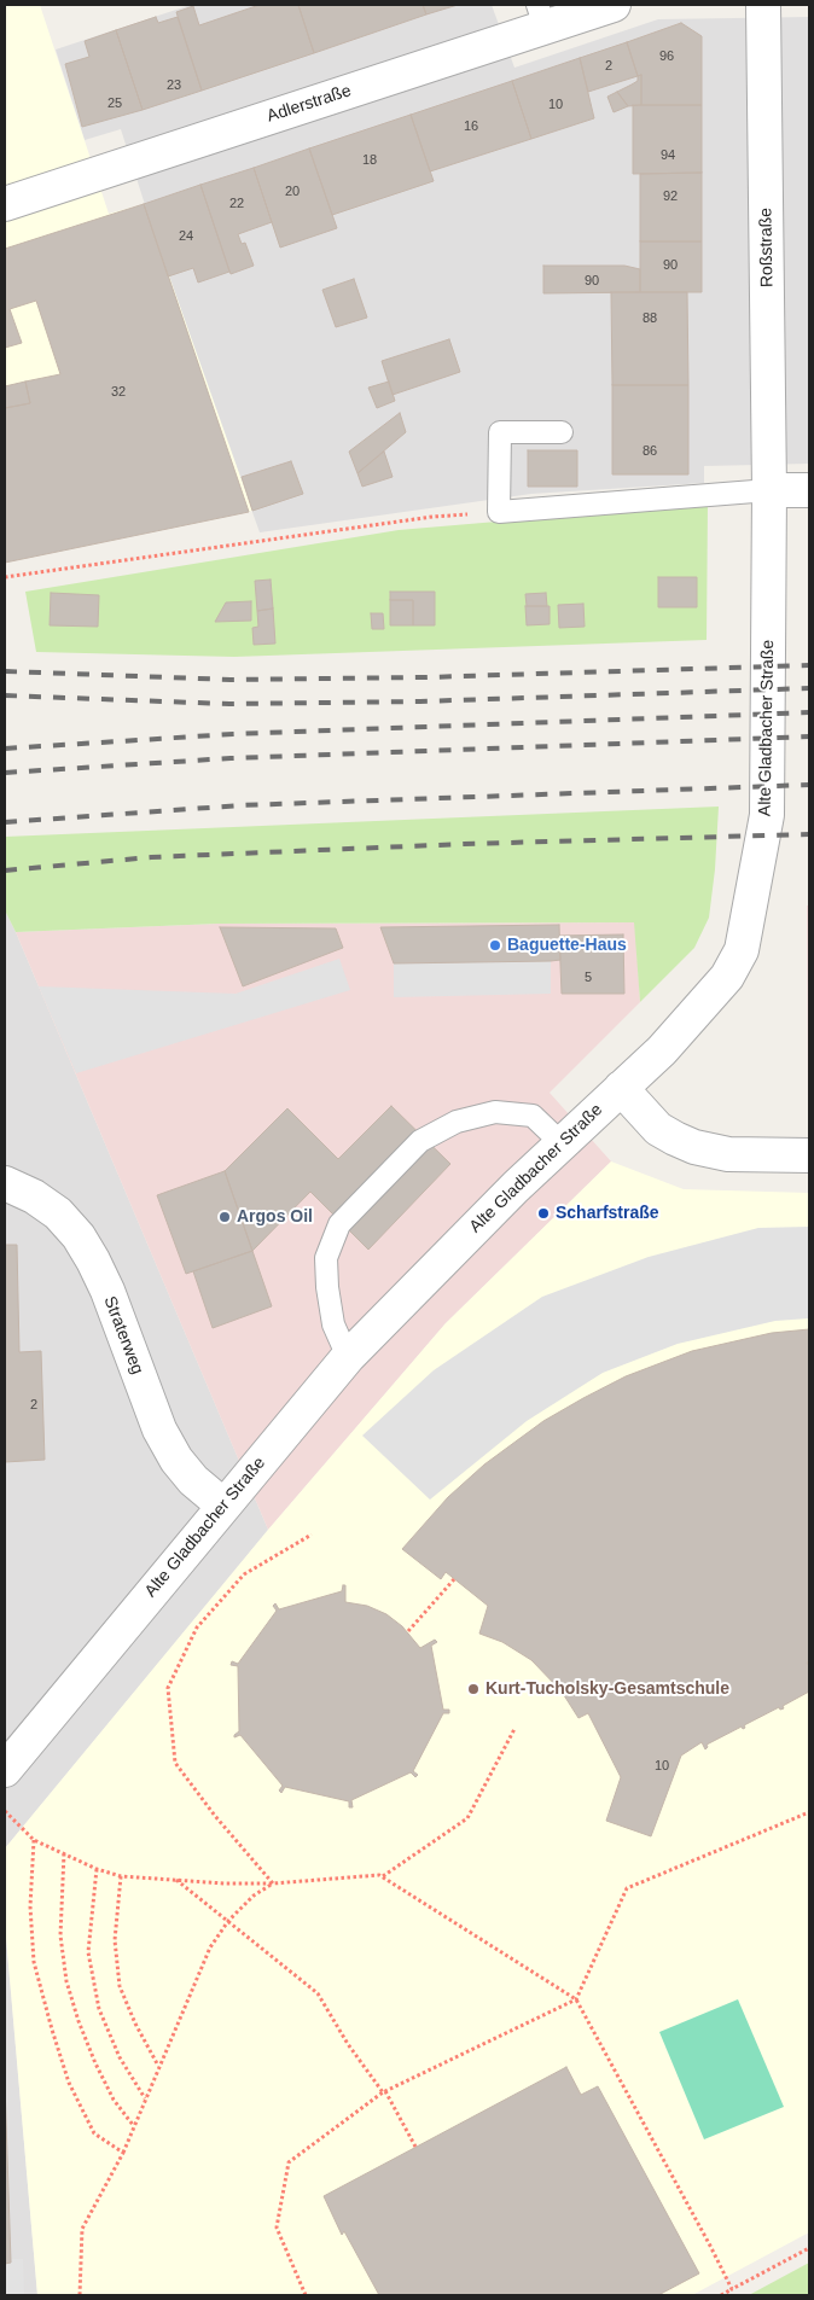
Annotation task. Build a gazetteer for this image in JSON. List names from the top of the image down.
{
  "streets": {
    "street": [
      "Adlerstraße",
      "Roßstraße",
      "Alte Gladbacher Straße",
      "Straterweg"
    ]
  },
  "crossings": [
    ["Roßstraße", "Alte Gladbacher Straße"],
    ["Alte Gladbacher Straße", "Straterweg"]
  ],
  "places": [
    "Baguette-Haus",
    "Scharfstraße",
    "Argos Oil",
    "Kurt-Tucholsky-Gesamtschule"
  ],
  "house_numbers": [
    "96",
    "2",
    "23",
    "25",
    "10",
    "16",
    "94",
    "18",
    "20",
    "92",
    "22",
    "24",
    "90",
    "90",
    "88",
    "32",
    "86",
    "5",
    "2",
    "10"
  ]
}
